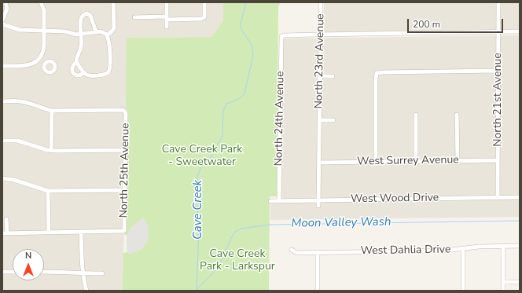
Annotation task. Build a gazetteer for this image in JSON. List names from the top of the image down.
{
  "streets": {
    "street": [
      "North 23rd Avenue",
      "North 21st Avenue",
      "North 24th Avenue",
      "West Surrey Avenue",
      "North 25th Avenue",
      "West Wood Drive",
      "West Dahlia Drive"
    ]
  },
  "crossings": [
    ["North 23rd Avenue", "North 24th Avenue"],
    ["North 23rd Avenue", "West Surrey Avenue"],
    ["North 23rd Avenue", "West Wood Drive"],
    ["North 21st Avenue", "West Surrey Avenue"],
    ["North 21st Avenue", "West Wood Drive"],
    ["North 24th Avenue", "West Wood Drive"]
  ],
  "water": ["Cave Creek", "Moon Valley Wash"],
  "parks": ["Cave Creek Park - Sweetwater", "Cave Creek Park - Larkspur"],
  "scale_bar": "200 m",
  "north": "top"
}
